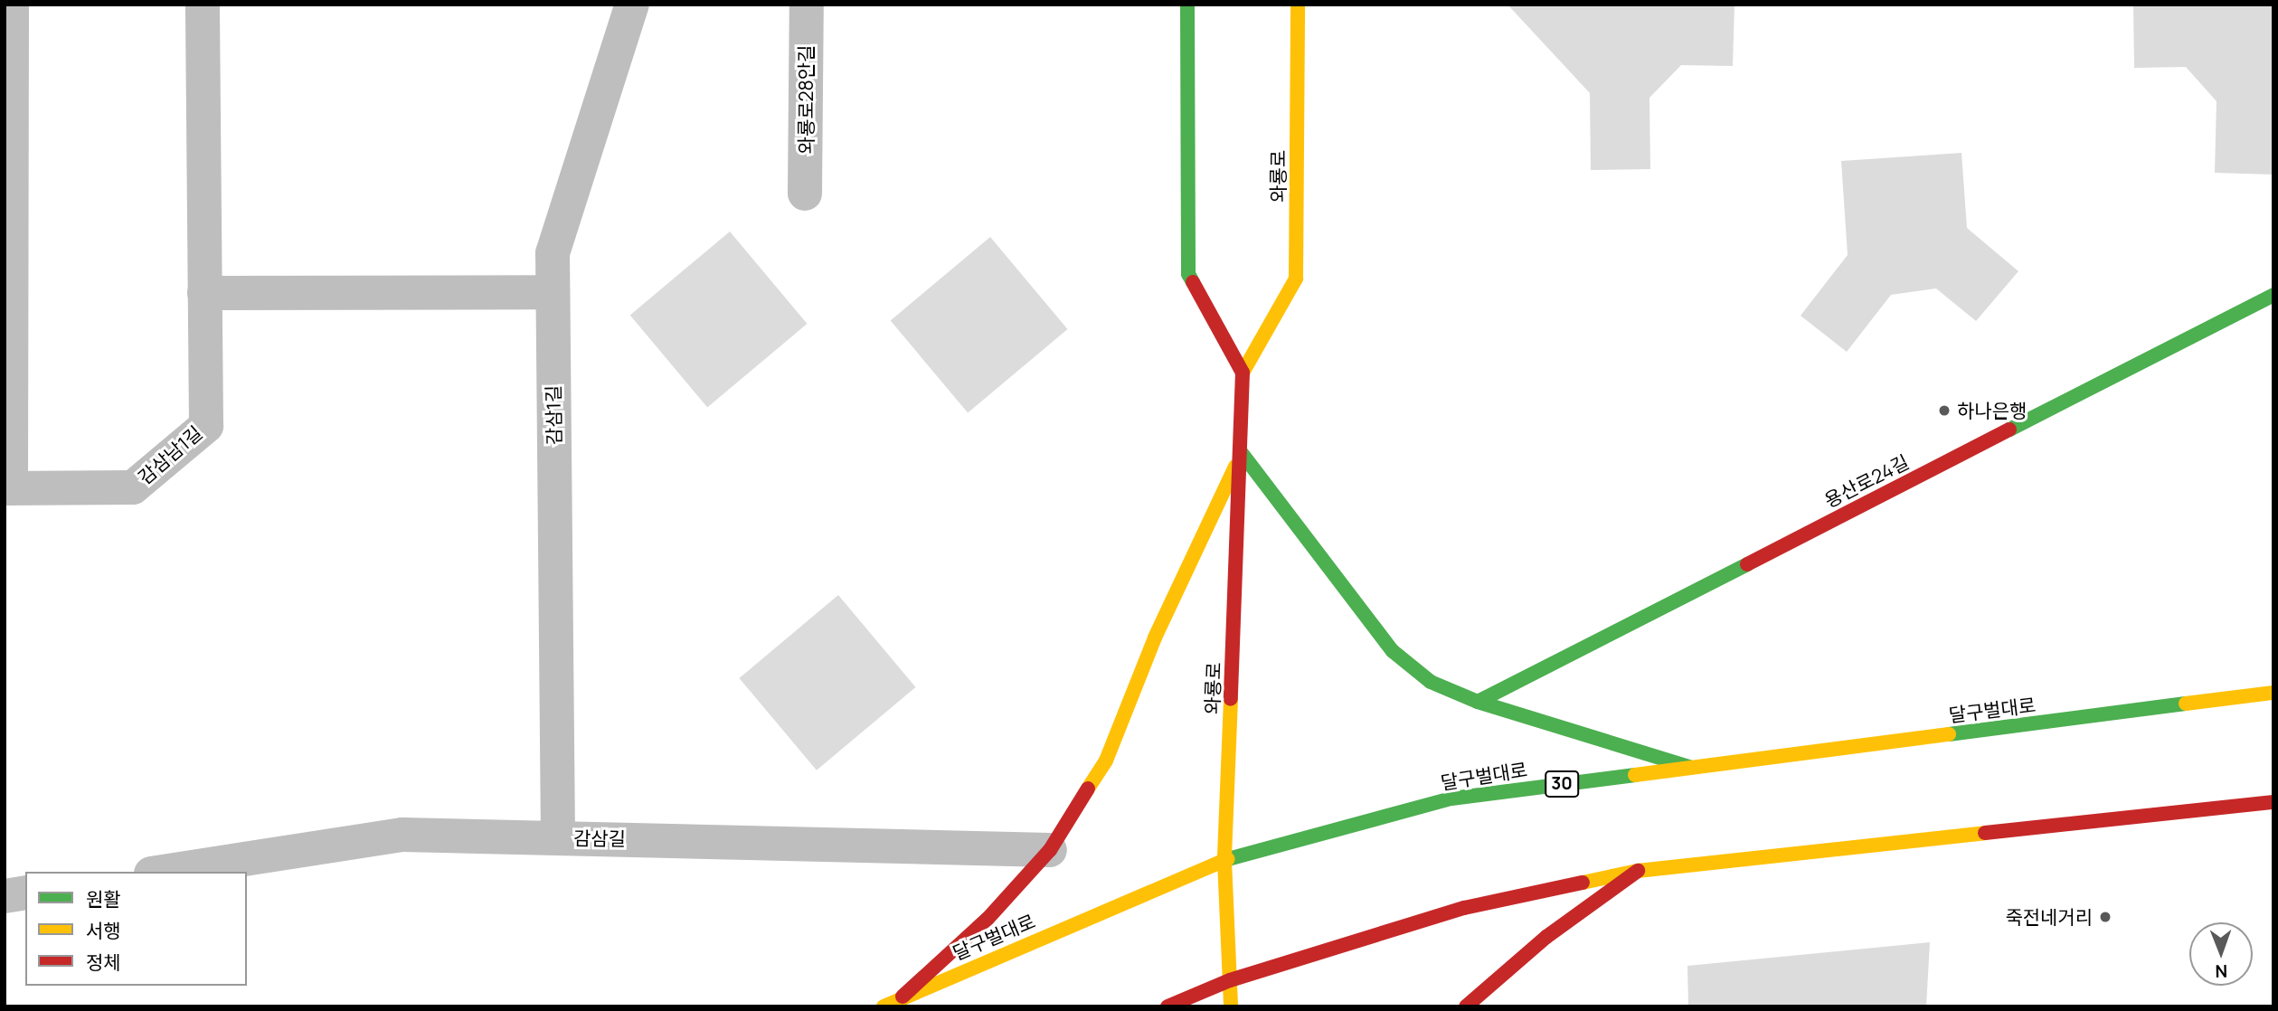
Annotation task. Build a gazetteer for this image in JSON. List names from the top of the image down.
{
  "streets": {
    "main road": [
      "와룡로",
      "용산로24길",
      "달구벌대로",
      "30"
    ],
    "street": [
      "와룡로28안길",
      "감삼1길",
      "감삼남1길",
      "감삼길"
    ]
  },
  "crossings": [
    ["와룡로", "달구벌대로"],
    ["감삼1길", "감삼길"]
  ],
  "places": ["하나은행", "죽전네거리"],
  "legend": ["원활", "서행", "정체"],
  "north": "bottom"
}
